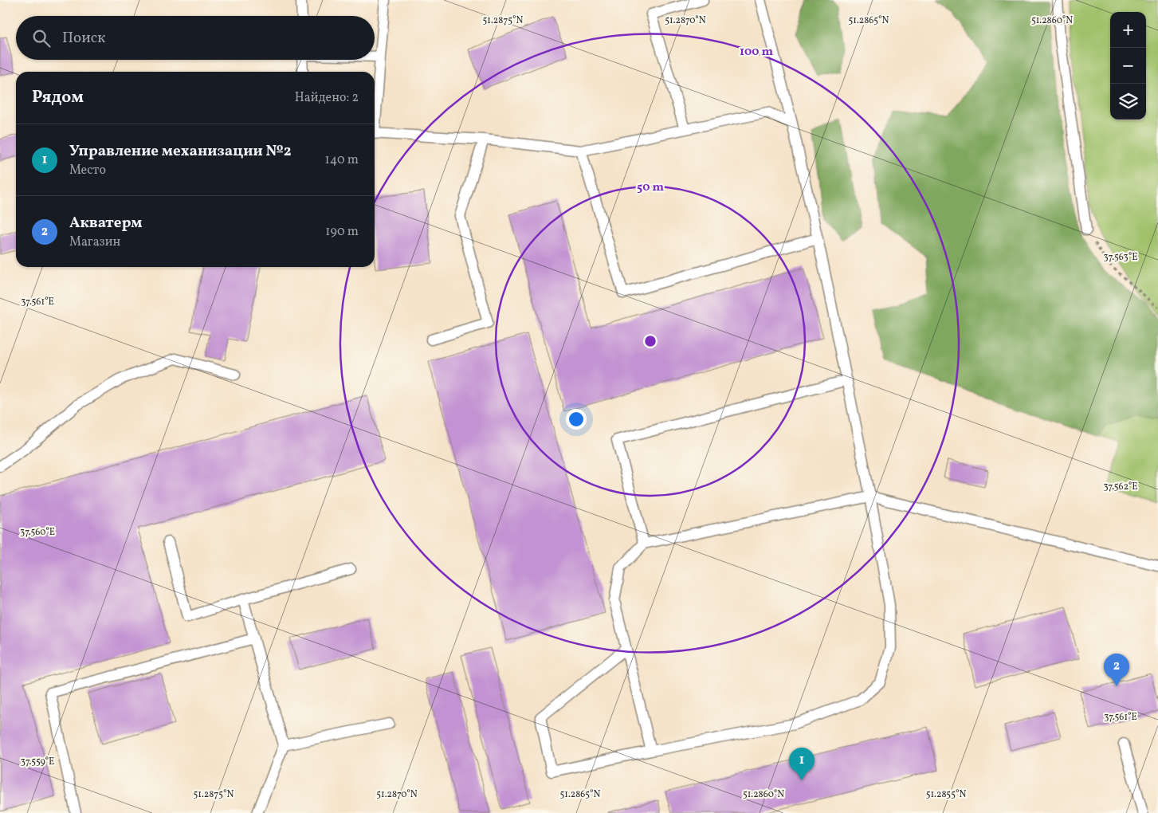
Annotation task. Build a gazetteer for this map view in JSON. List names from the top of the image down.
{
  "page": {
    "map_buttons": ["+", "−"],
    "search": "Поиск",
    "heading": ["Рядом", "Найдено: 2"],
    "list": [
      {
        "mark": "1",
        "name": "Управление механизации №2",
        "note": "Место",
        "value": "140 m"
      },
      {
        "mark": "2",
        "name": "Акватерм",
        "note": "Магазин",
        "value": "190 m"
      }
    ],
    "pins": ["2", "1"]
  },
  "coordinates": [
    "51.2875°N",
    "51.2870°N",
    "51.2865°N",
    "51.2860°N",
    "37.563°E",
    "37.561°E",
    "37.562°E",
    "37.560°E",
    "37.559°E",
    "51.2855°N"
  ],
  "rings": ["100 m", "50 m"]
}
